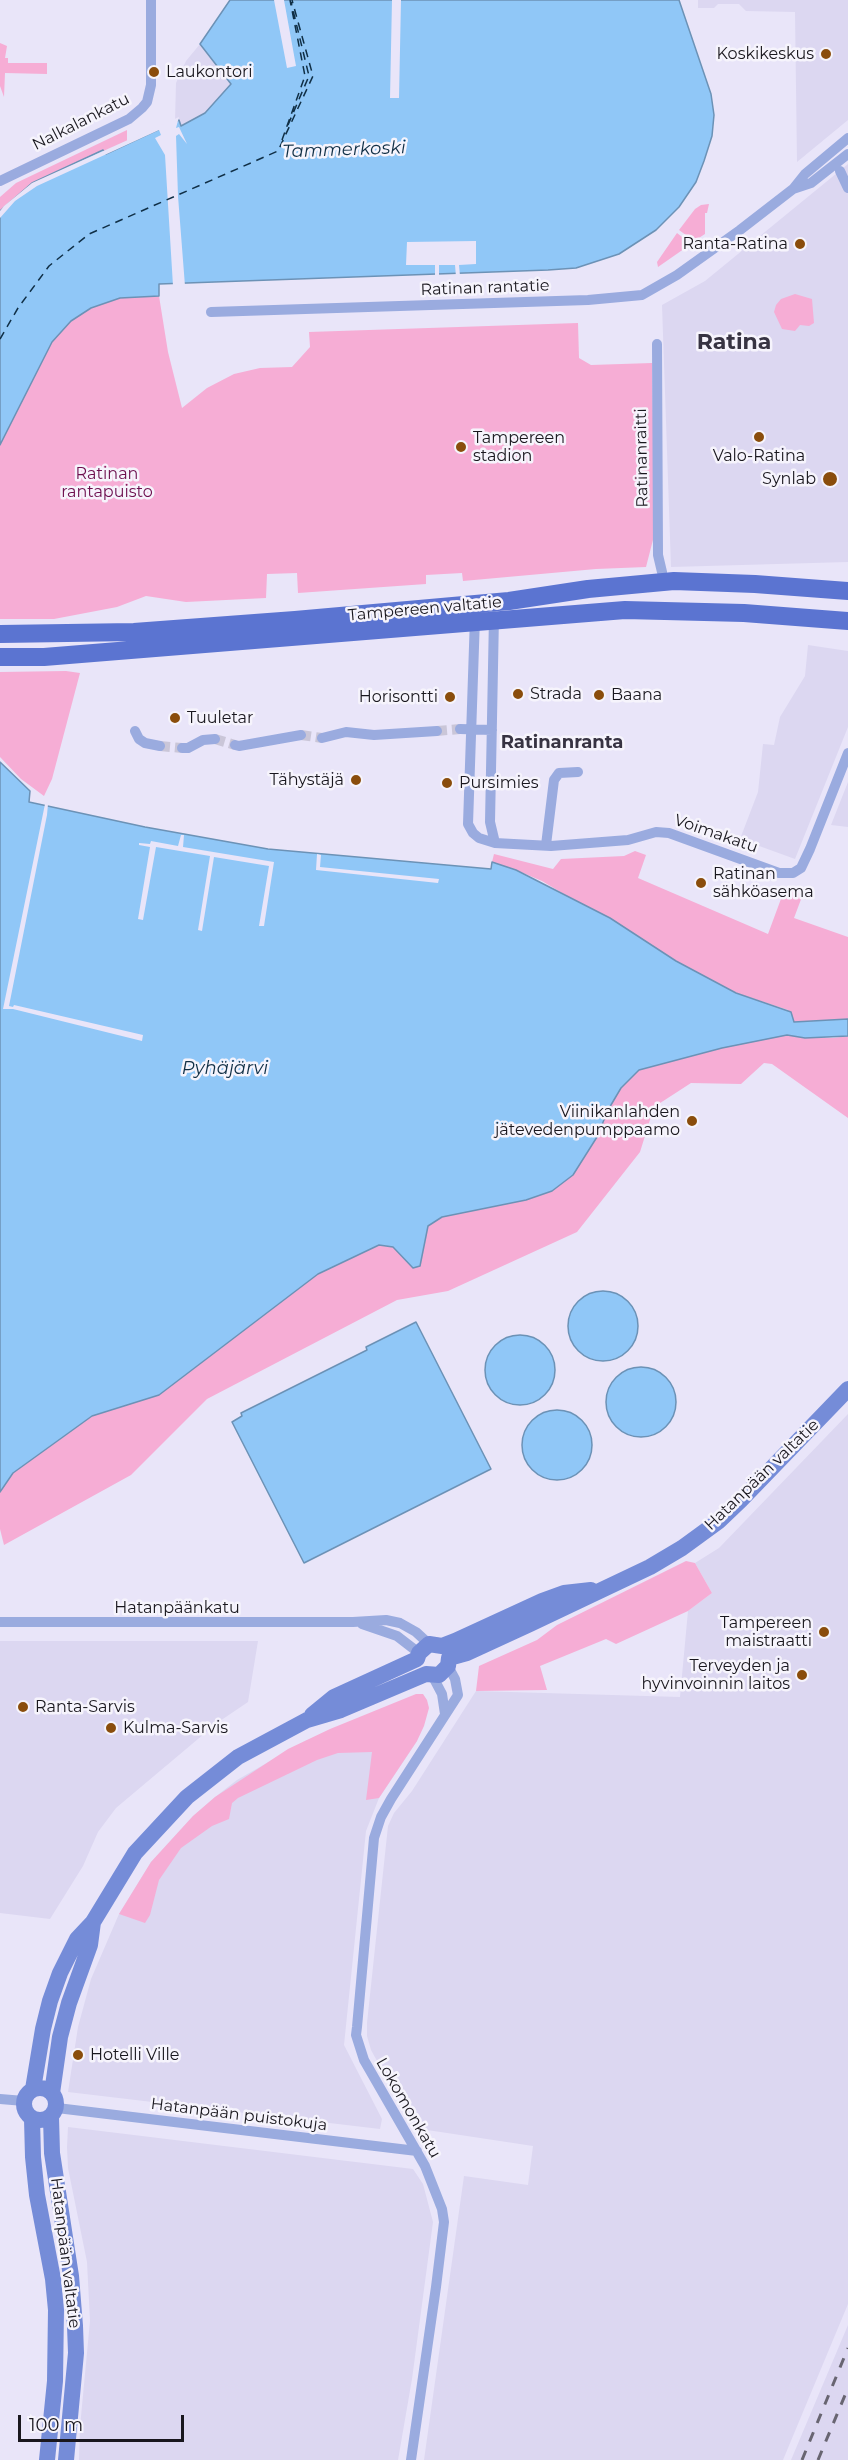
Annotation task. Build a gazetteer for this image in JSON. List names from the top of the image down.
{
  "streets": {
    "main road": ["Tampereen valtatie", "Hatanpään valtatie"],
    "street": [
      "Nalkalankatu",
      "Ratinan rantatie",
      "Ratinanraitti",
      "Voimakatu",
      "Hatanpäänkatu",
      "Lokomonkatu",
      "Hatanpään puistokuja"
    ]
  },
  "crossings": [
    ["Tampereen valtatie", "Voimakatu"],
    ["Hatanpään valtatie", "Hatanpäänkatu"],
    ["Hatanpään valtatie", "Lokomonkatu"],
    ["Hatanpään valtatie", "Hatanpään puistokuja"],
    ["Hatanpäänkatu", "Lokomonkatu"],
    ["Lokomonkatu", "Hatanpään puistokuja"]
  ],
  "districts": ["Ratina", "Ratinanranta"],
  "water": ["Tammerkoski", "Pyhäjärvi"],
  "parks": ["Ratinan rantapuisto"],
  "places": [
    "Koskikeskus",
    "Laukontori",
    "Ranta-Ratina",
    "Valo-Ratina",
    "Tampereen stadion",
    "Synlab",
    "Strada",
    "Baana",
    "Horisontti",
    "Tuuletar",
    "Tähystäjä",
    "Pursimies",
    "Ratinan sähköasema",
    "Viinikanlahden jätevedenpumppaamo",
    "Tampereen maistraatti",
    "Terveyden ja hyvinvoinnin laitos",
    "Ranta-Sarvis",
    "Kulma-Sarvis",
    "Hotelli Ville"
  ],
  "scale_bar": "100 m"
}
